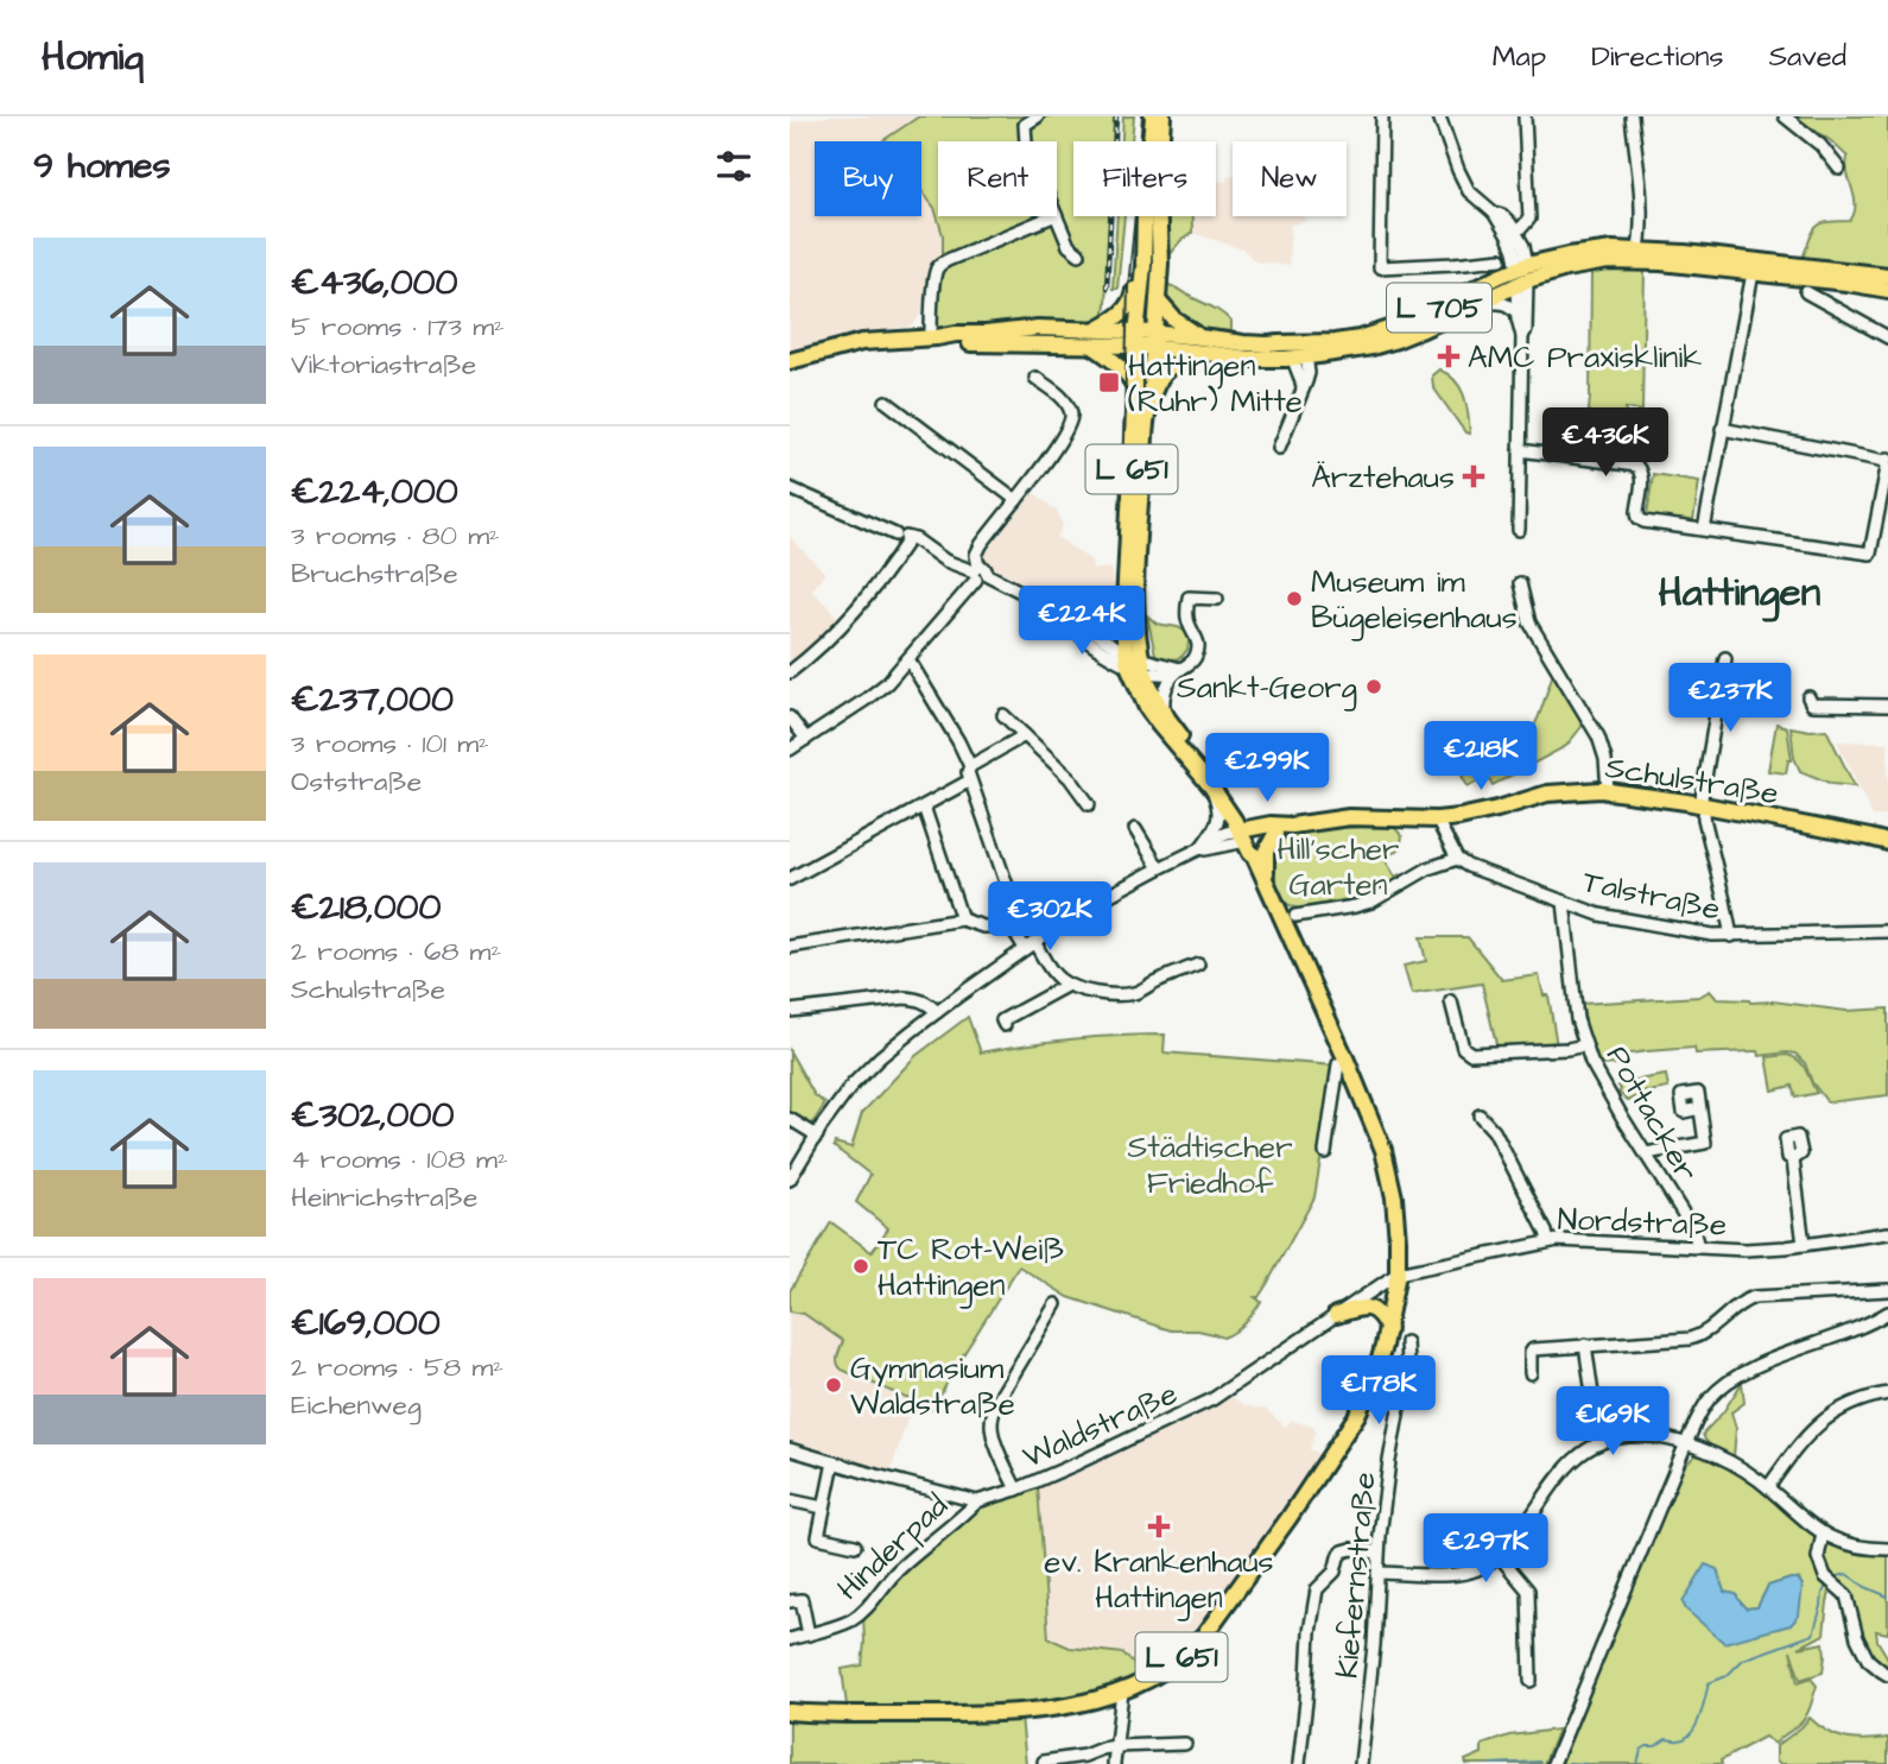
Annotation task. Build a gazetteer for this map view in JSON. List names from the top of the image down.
{
  "streets": {
    "main road": ["L 705", "L 651", "Schulstraße"],
    "street": [
      "Talstraße",
      "Pottacker",
      "Nordstraße",
      "Waldstraße",
      "Hinderpad",
      "Kiefernstraße"
    ]
  },
  "crossings": [
    ["L 705", "L 651"],
    ["L 651", "Schulstraße"],
    ["L 651", "Nordstraße"],
    ["L 651", "Waldstraße"],
    ["Talstraße", "Pottacker"],
    ["Pottacker", "Nordstraße"],
    ["Nordstraße", "Waldstraße"],
    ["Waldstraße", "Hinderpad"]
  ],
  "districts": ["Hattingen"],
  "parks": ["Hill’scher Garten", "Städtischer Friedhof"],
  "places": {
    "health": ["AMC Praxisklinik", "Ärztehaus", "ev. Krankenhaus Hattingen"],
    "transit": ["Hattingen (Ruhr) Mitte"],
    "other": [
      "Museum im Bügeleisenhaus",
      "Sankt-Georg",
      "TC Rot-Weiß Hattingen",
      "Gymnasium Waldstraße"
    ]
  },
  "page": {
    "header": "Homiq",
    "nav": ["Map", "Directions", "Saved"],
    "heading": "9 homes",
    "chip": [
      "Buy",
      "Rent",
      "Filters",
      "New"
    ],
    "list": [
      {
        "name": "€436,000",
        "note": "5 rooms · 173 m² · Viktoriastraße"
      },
      {
        "name": "€224,000",
        "note": "3 rooms · 80 m² · Bruchstraße"
      },
      {
        "name": "€237,000",
        "note": "3 rooms · 101 m² · Oststraße"
      },
      {
        "name": "€218,000",
        "note": "2 rooms · 68 m² · Schulstraße"
      },
      {
        "name": "€302,000",
        "note": "4 rooms · 108 m² · Heinrichstraße"
      },
      {
        "name": "€169,000",
        "note": "2 rooms · 58 m² · Eichenweg"
      }
    ],
    "price": [
      "€436K",
      "€224K",
      "€237K",
      "€218K",
      "€299K",
      "€302K",
      "€178K",
      "€169K",
      "€297K"
    ]
  }
}
